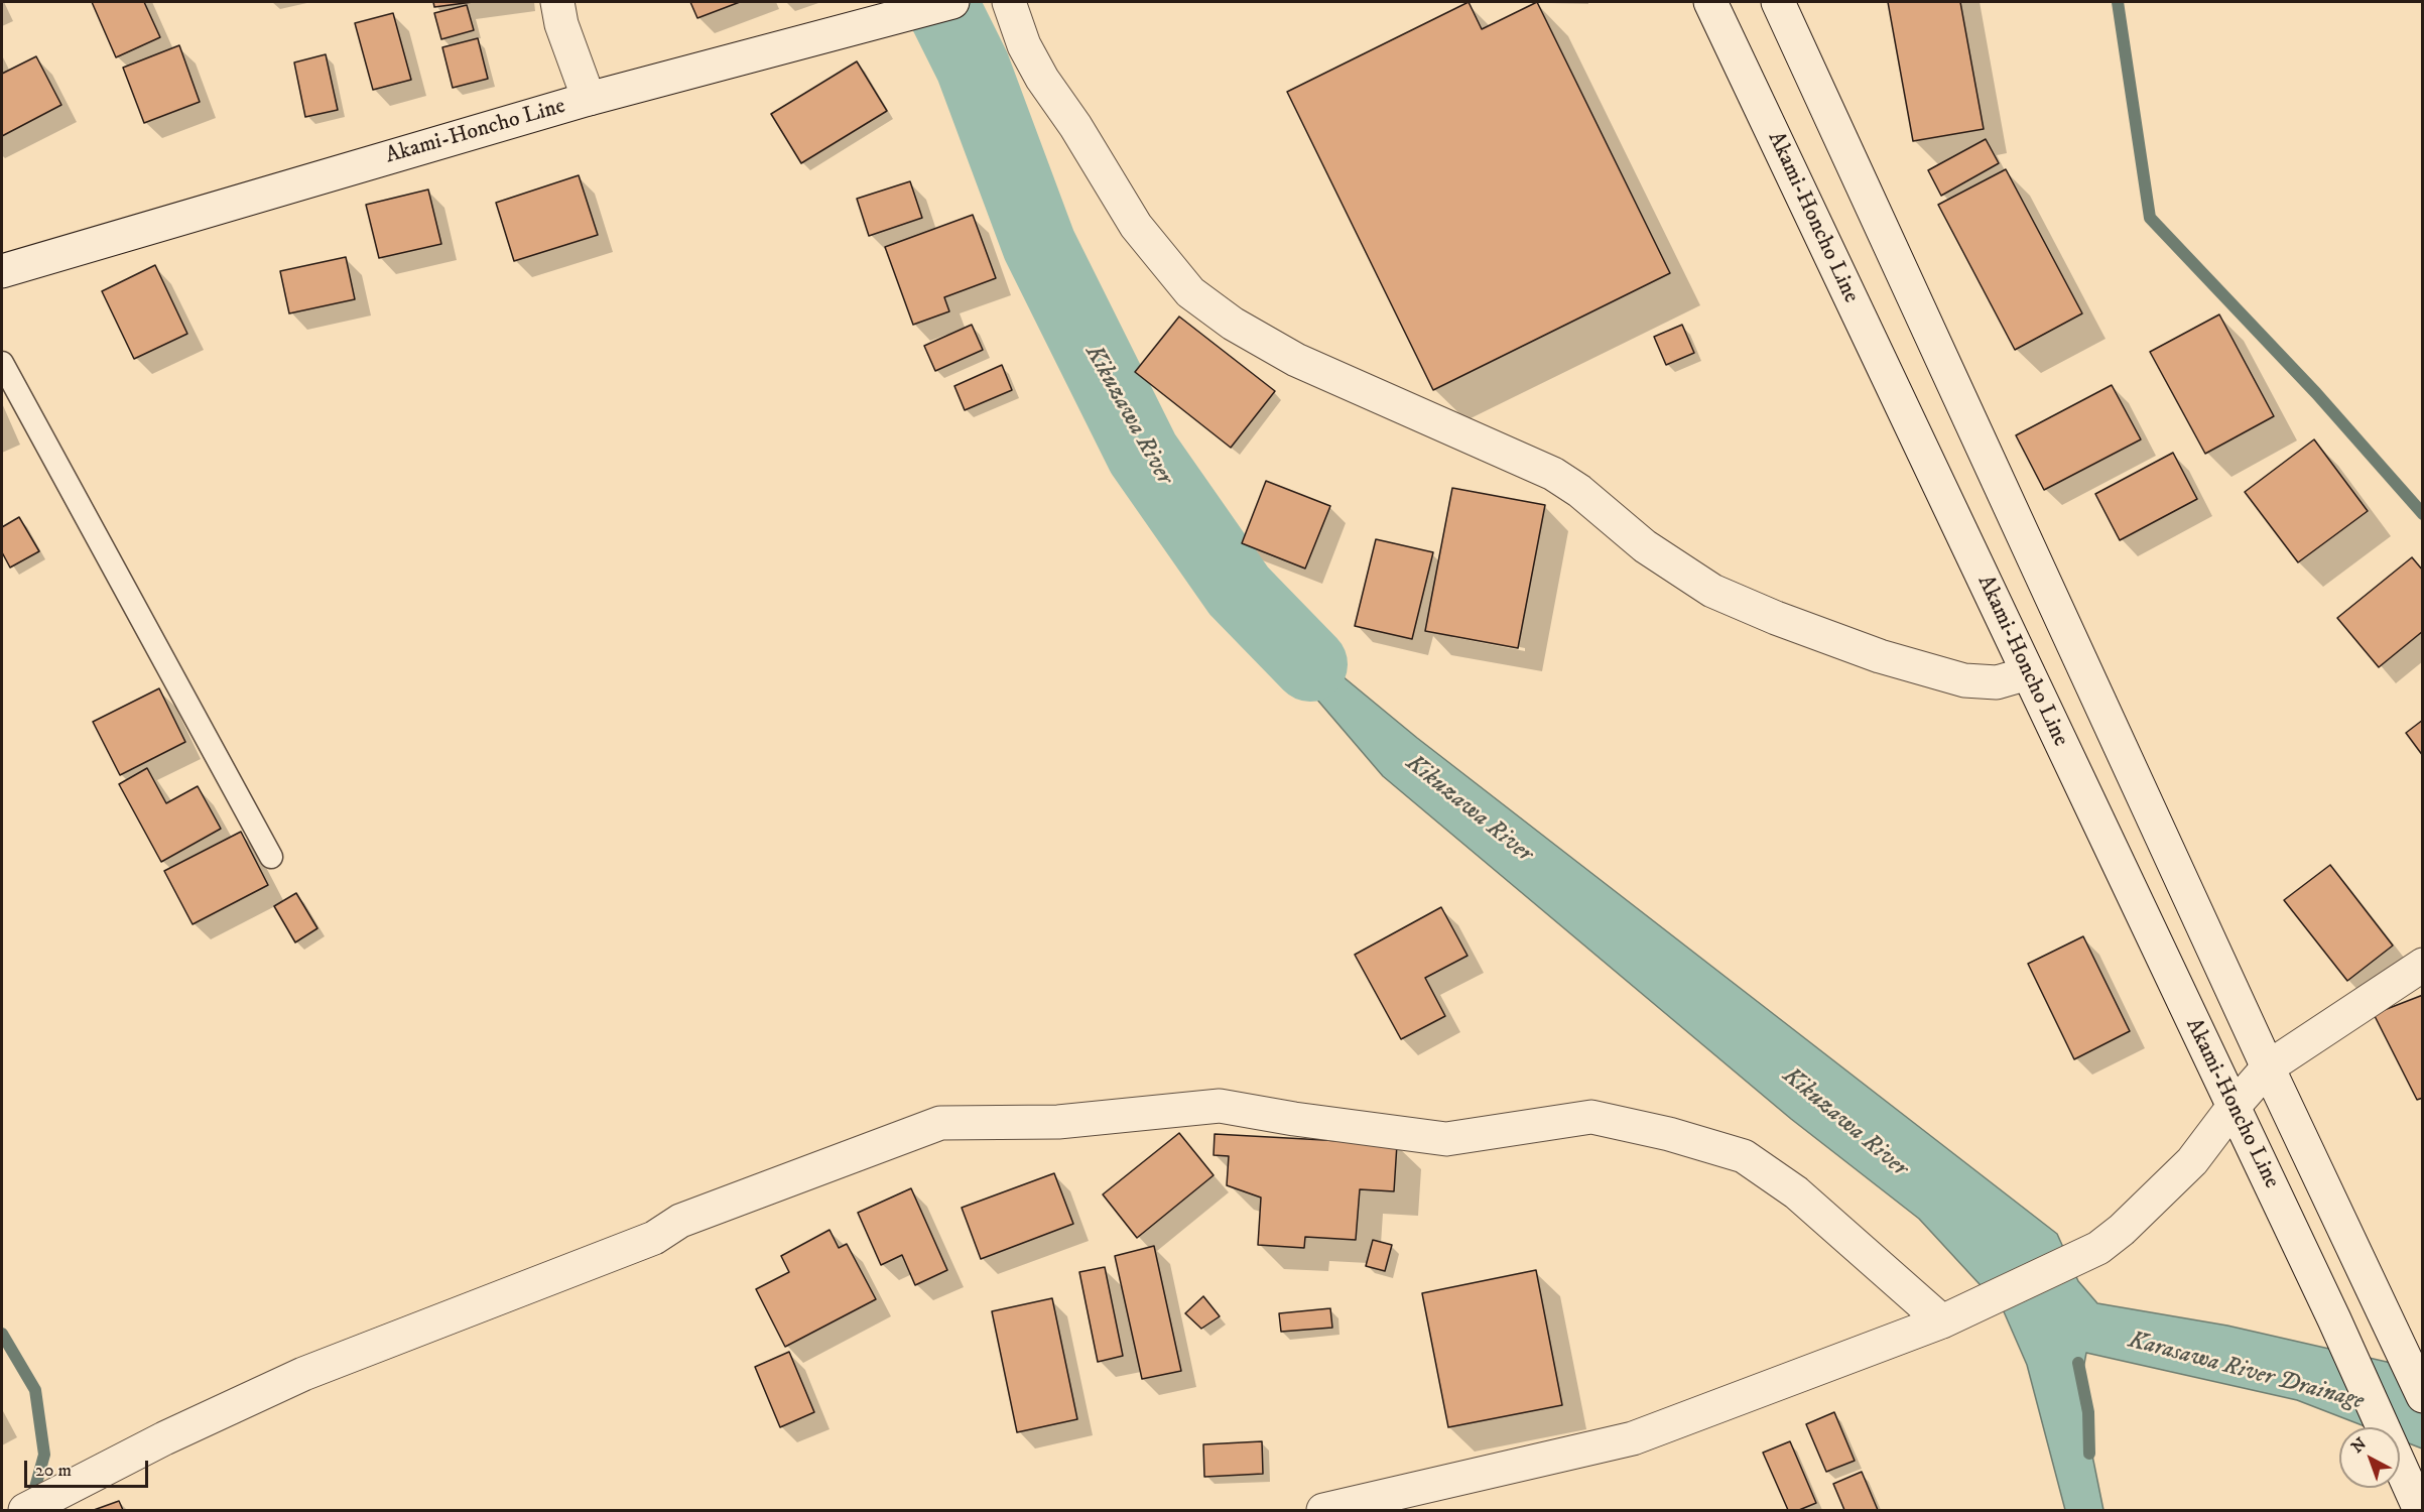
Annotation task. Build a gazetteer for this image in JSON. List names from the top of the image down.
{
  "streets": {
    "street": ["Akami-Honcho Line"]
  },
  "water": ["Kikuzawa River", "Karasawa River Drainage"],
  "scale_bar": "20 m",
  "north": "top left"
}
